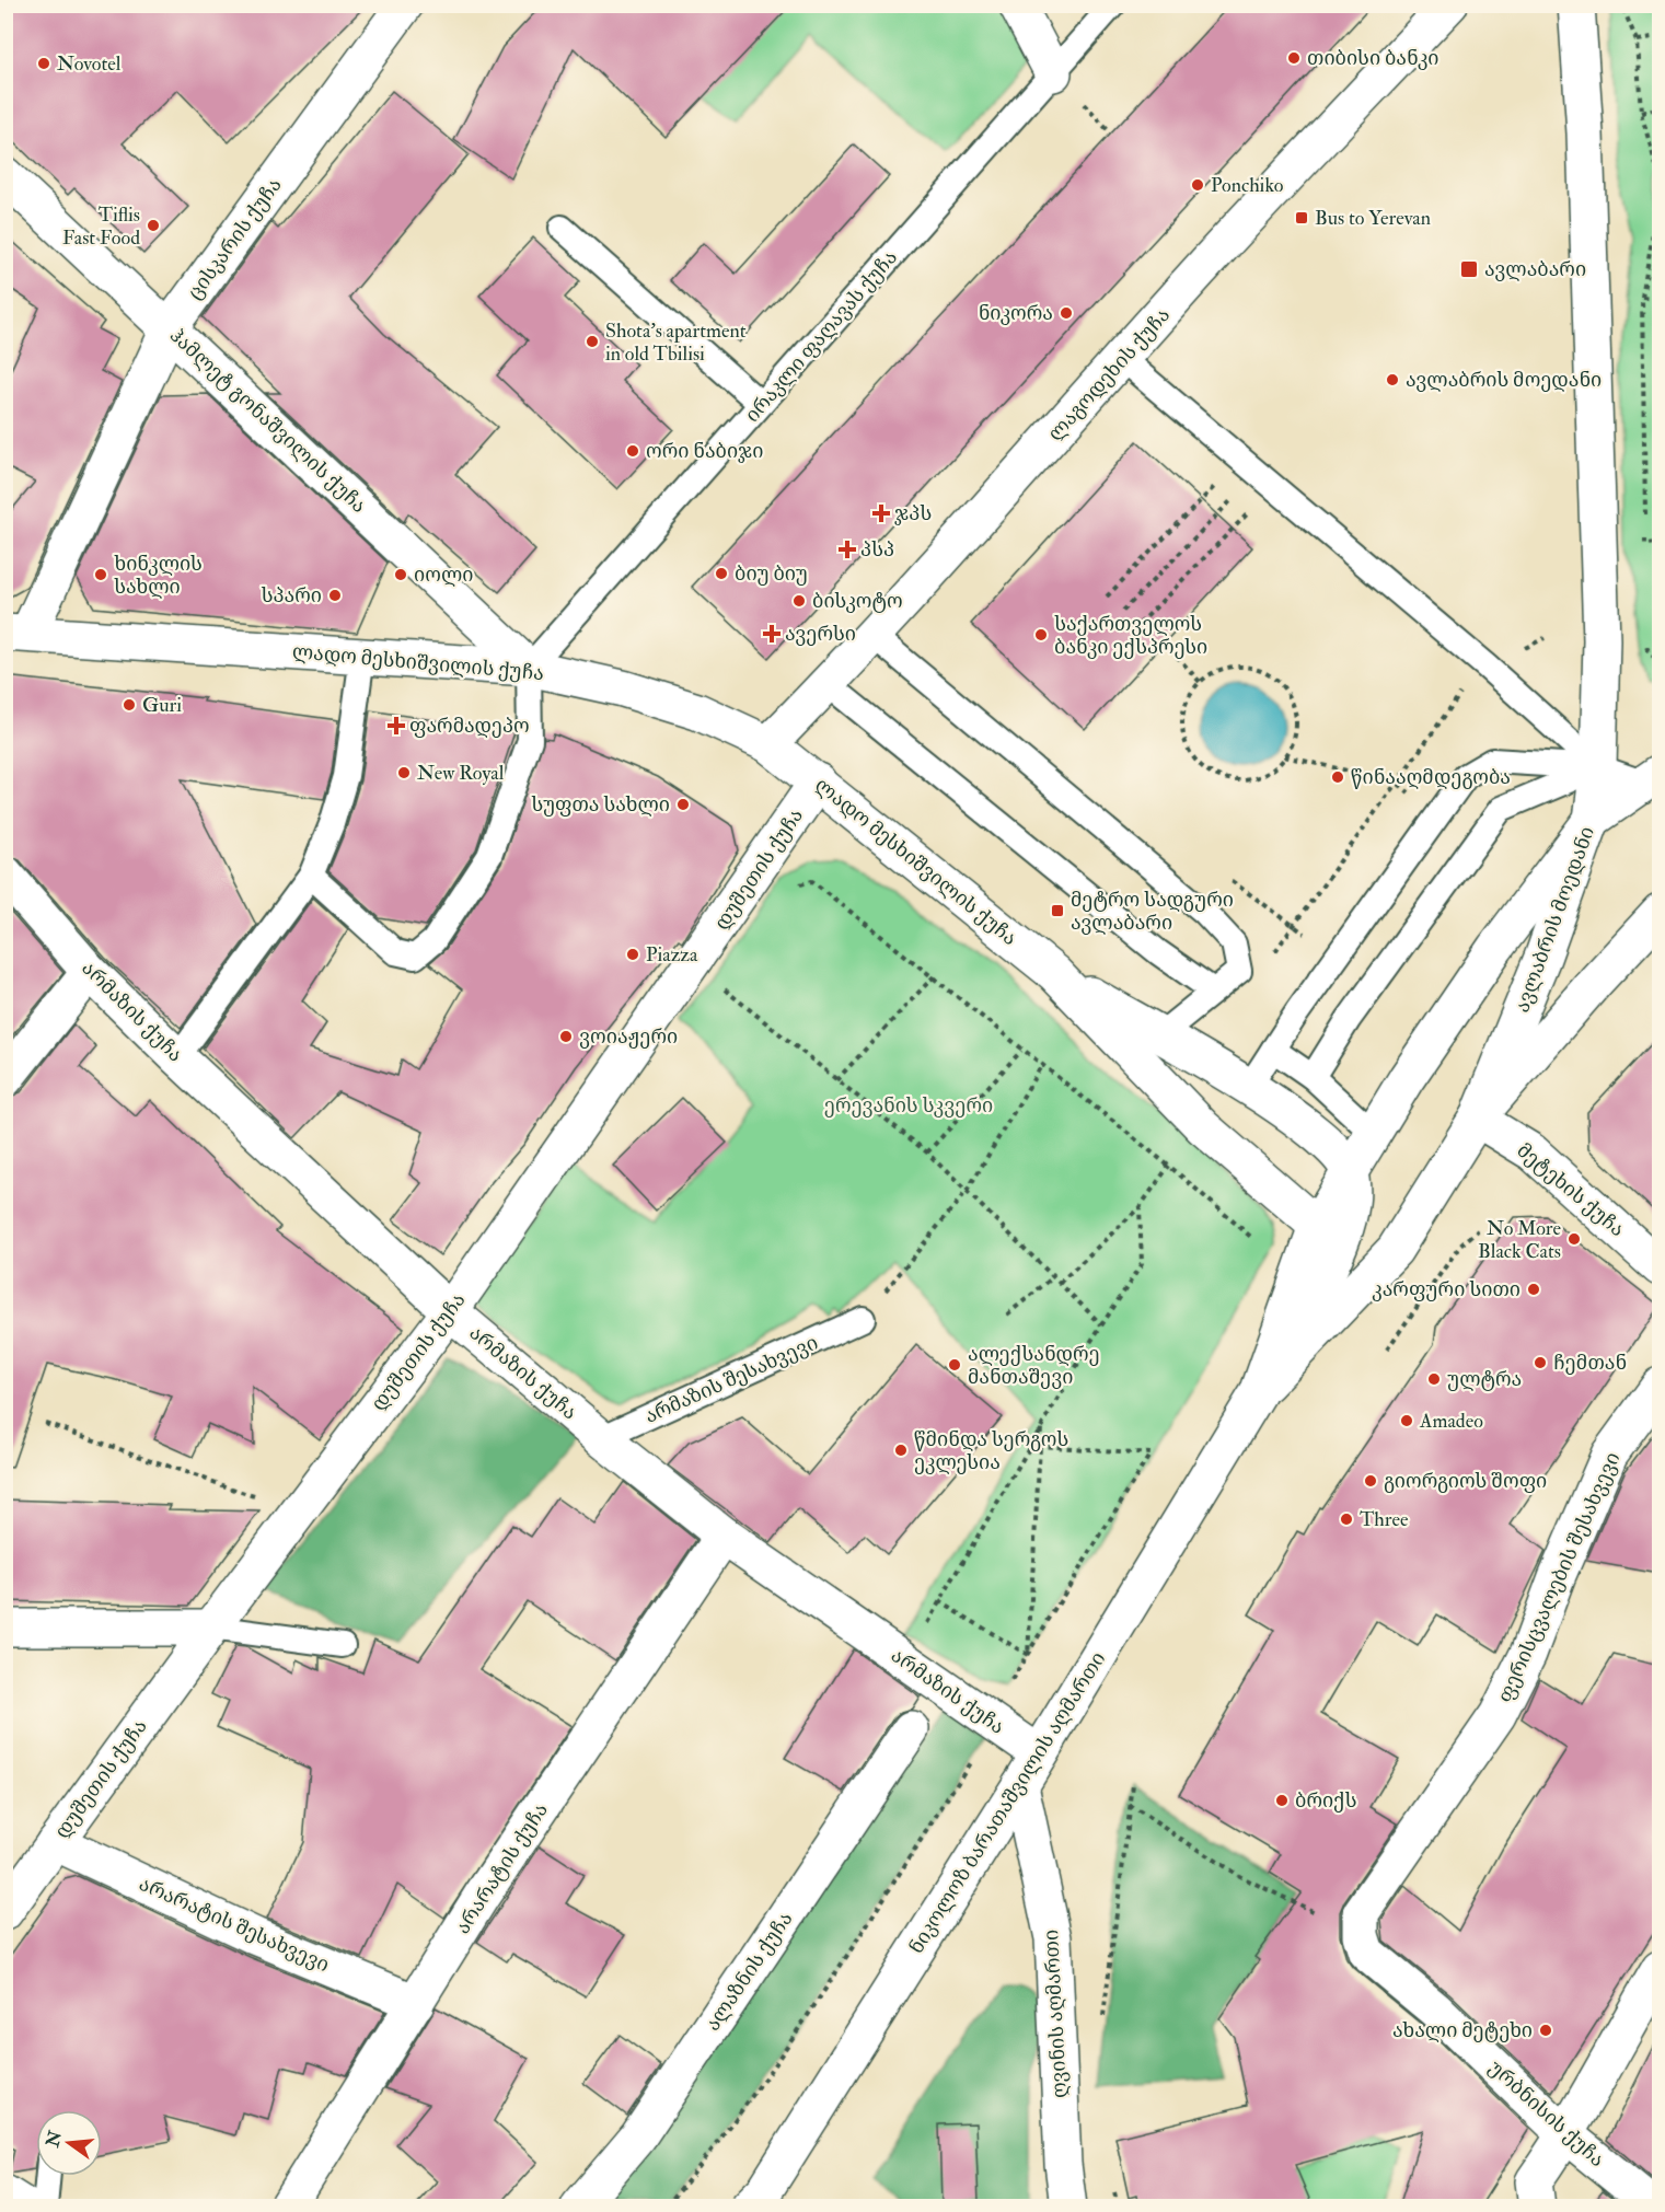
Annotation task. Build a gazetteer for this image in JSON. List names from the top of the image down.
{
  "streets": {
    "street": [
      "ცისკარის ქუჩა",
      "ლაგოდეხის ქუჩა",
      "ჰამლეტ გონაშვილის ქუჩა",
      "ლადო მესხიშვილის ქუჩა",
      "დუშეთის ქუჩა",
      "ავლაბრის მოედანი",
      "არმაზის ქუჩა",
      "მეტეხის ქუჩა",
      "ფერისცვალების შესახვევი",
      "ნიკოლოზ ბარათაშვილის აღმართი",
      "არარატის ქუჩა",
      "არარატის შესახვევი",
      "ალაზნის ქუჩა",
      "ღვინის აღმართი",
      "ურბნისის ქუჩა"
    ],
    "lane": ["ირაკლი ფაღავას ქუჩა", "არმაზის შესახვევი"]
  },
  "crossings": [
    ["ცისკარის ქუჩა", "ჰამლეტ გონაშვილის ქუჩა"],
    ["ცისკარის ქუჩა", "ლადო მესხიშვილის ქუჩა"],
    ["ირაკლი ფაღავას ქუჩა", "ჰამლეტ გონაშვილის ქუჩა"],
    ["ირაკლი ფაღავას ქუჩა", "ლადო მესხიშვილის ქუჩა"],
    ["ლაგოდეხის ქუჩა", "ლადო მესხიშვილის ქუჩა"],
    ["ჰამლეტ გონაშვილის ქუჩა", "ლადო მესხიშვილის ქუჩა"],
    ["ლადო მესხიშვილის ქუჩა", "დუშეთის ქუჩა"],
    ["ლადო მესხიშვილის ქუჩა", "ნიკოლოზ ბარათაშვილის აღმართი"],
    ["დუშეთის ქუჩა", "არმაზის ქუჩა"],
    ["დუშეთის ქუჩა", "არარატის შესახვევი"],
    ["ავლაბრის მოედანი", "მეტეხის ქუჩა"],
    ["ავლაბრის მოედანი", "ნიკოლოზ ბარათაშვილის აღმართი"],
    ["არმაზის ქუჩა", "არმაზის შესახვევი"],
    ["არმაზის ქუჩა", "ნიკოლოზ ბარათაშვილის აღმართი"],
    ["არმაზის ქუჩა", "არარატის ქუჩა"],
    ["მეტეხის ქუჩა", "ნიკოლოზ ბარათაშვილის აღმართი"],
    ["ფერისცვალების შესახვევი", "ურბნისის ქუჩა"],
    ["ნიკოლოზ ბარათაშვილის აღმართი", "ღვინის აღმართი"],
    ["არარატის ქუჩა", "არარატის შესახვევი"]
  ],
  "parks": ["ერევანის სკვერი"],
  "places": {
    "other": [
      "თიბისი ბანკი",
      "Novotel",
      "Ponchiko",
      "Tiflis Fast Food",
      "ნიკორა",
      "Shota's apartment in old Tbilisi",
      "ავლაბრის მოედანი",
      "ორი ნაბიჯი",
      "ბიუ ბიუ",
      "ხინკლის სახლი",
      "იოლი",
      "სპარი",
      "ბისკოტო",
      "საქართველოს ბანკი ექსპრესი",
      "Guri",
      "New Royal",
      "წინააღმდეგობა",
      "სუფთა სახლი",
      "Piazza",
      "ვოიაჟერი",
      "No More Black Cats",
      "კარფური სითი",
      "ჩემთან",
      "ალექსანდრე მანთაშევი",
      "ულტრა",
      "Amadeo",
      "წმინდა სერგოს ეკლესია",
      "გიორგიოს შოფი",
      "Three",
      "ბრიქს",
      "ახალი მეტეხი"
    ],
    "transit": ["Bus to Yerevan", "ავლაბარი", "მეტრო სადგური ავლაბარი"],
    "health": [
      "ჯპს",
      "პსპ",
      "ავერსი",
      "ფარმადეპო"
    ]
  },
  "north": "left"
}
